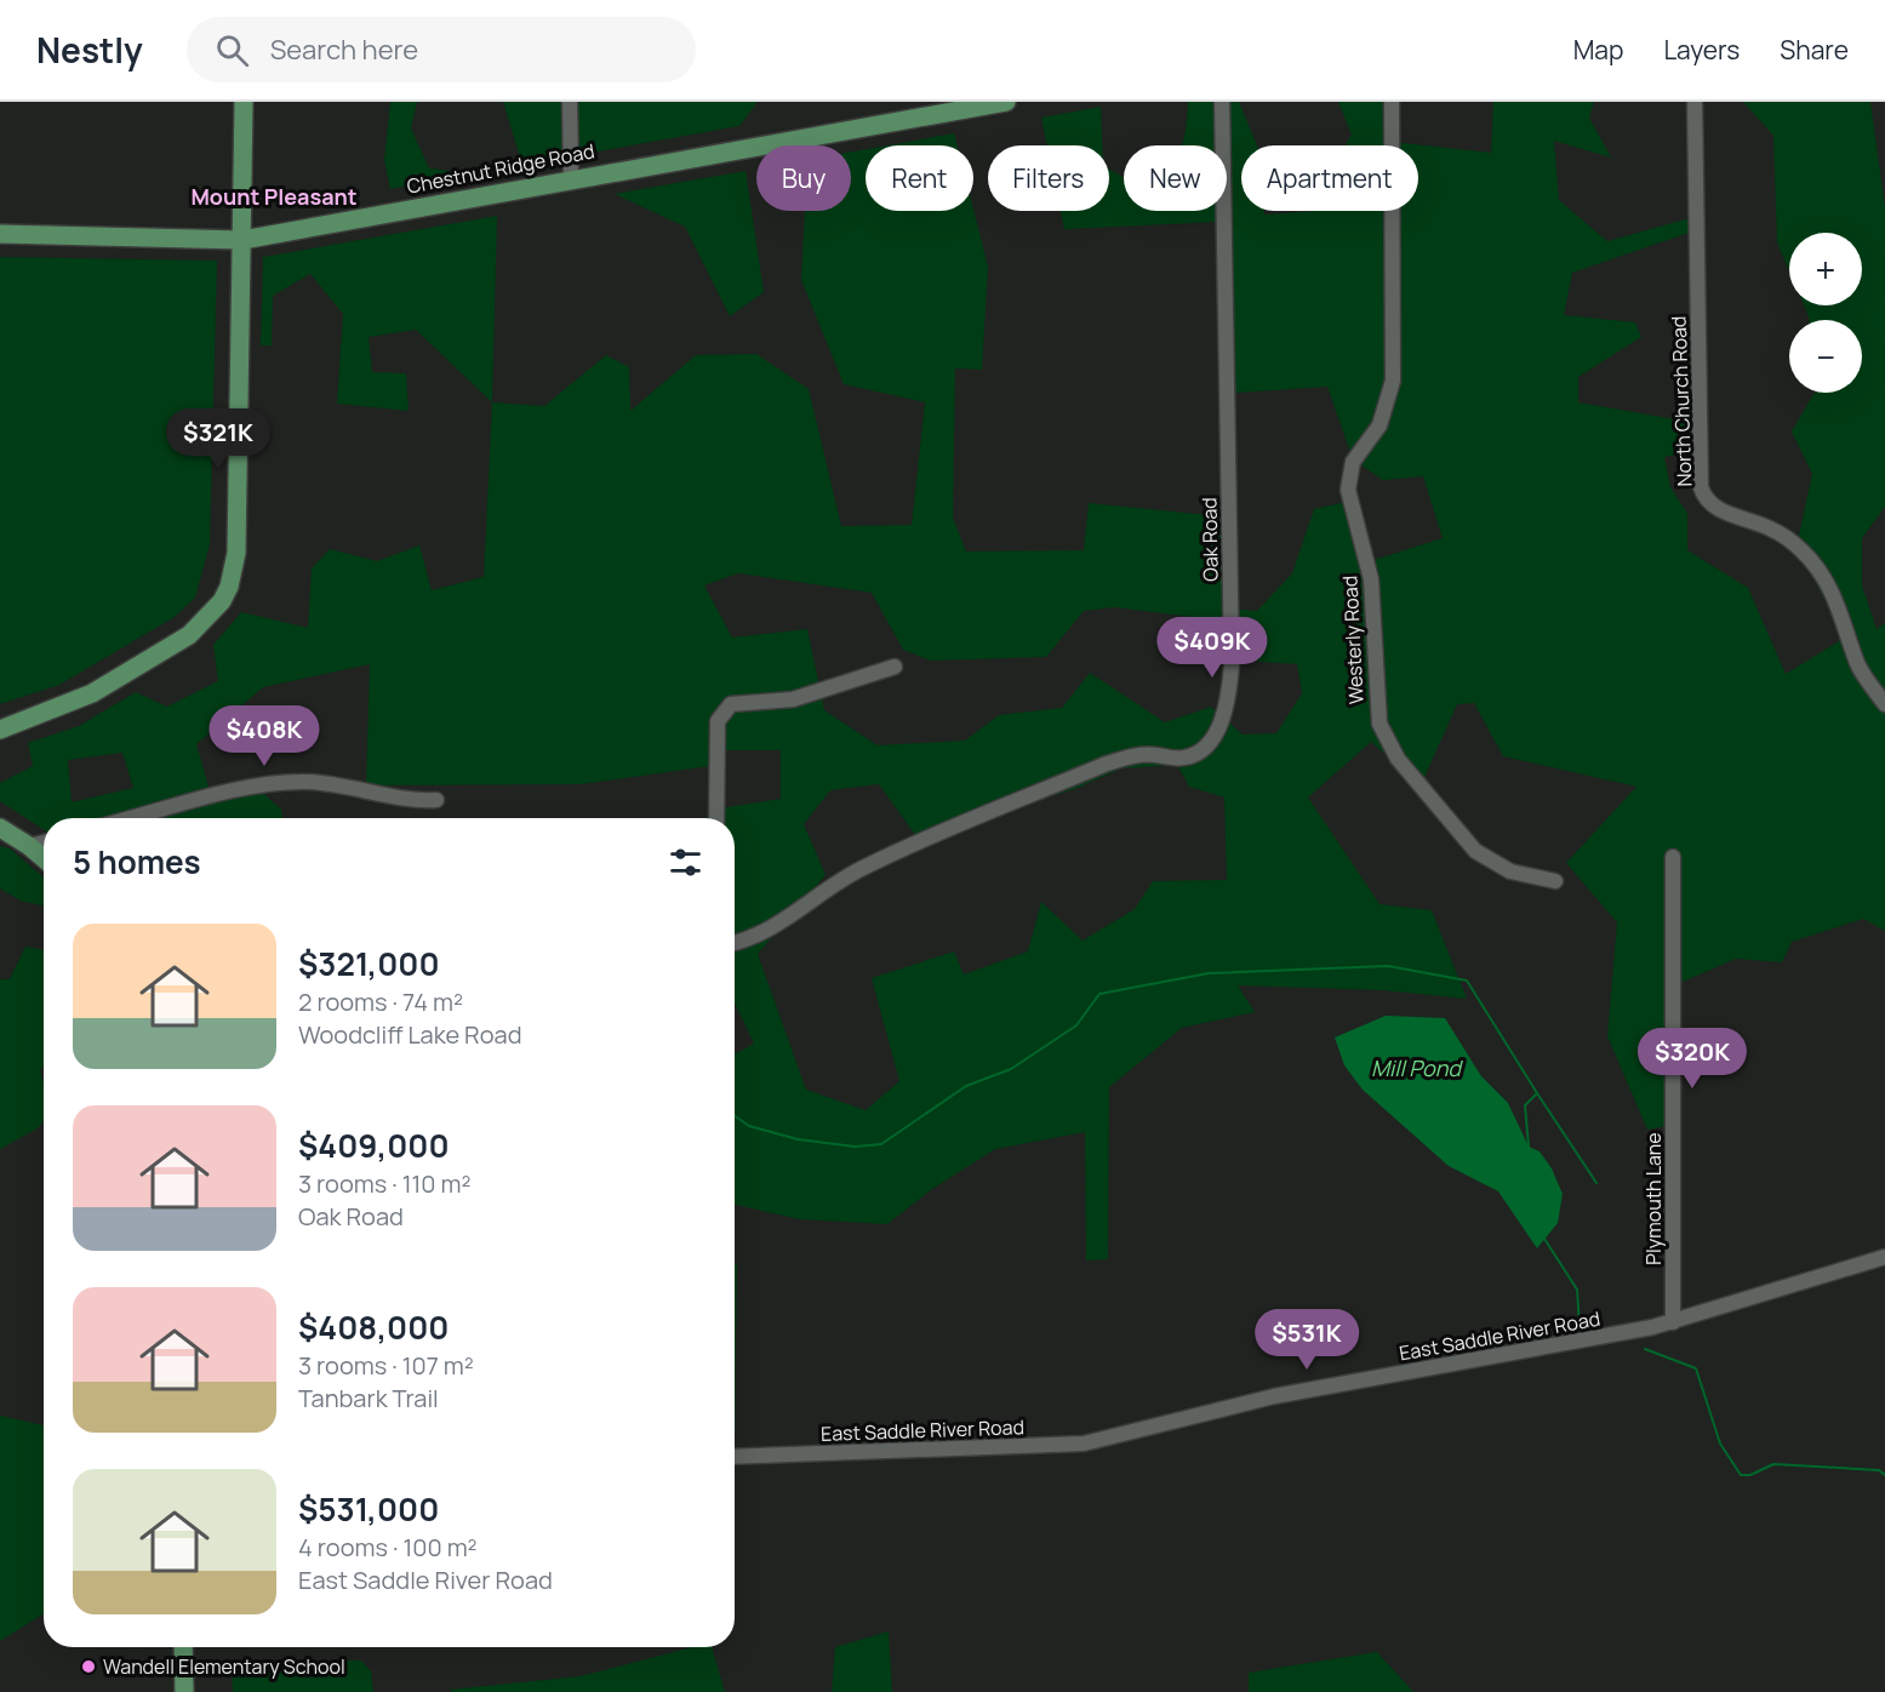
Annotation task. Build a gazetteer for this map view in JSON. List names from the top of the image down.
{
  "streets": {
    "main road": ["Chestnut Ridge Road"],
    "street": [
      "North Church Road",
      "Oak Road",
      "Westerly Road",
      "Plymouth Lane",
      "East Saddle River Road"
    ]
  },
  "crossings": [
    ["Plymouth Lane", "East Saddle River Road"]
  ],
  "districts": ["Mount Pleasant"],
  "water": ["Mill Pond"],
  "places": ["Wandell Elementary School"],
  "page": {
    "header": "Nestly",
    "search": "Search here",
    "nav": ["Map", "Layers", "Share"],
    "chip": [
      "Buy",
      "Rent",
      "Filters",
      "New",
      "Apartment"
    ],
    "map_buttons": ["+", "−"],
    "price": [
      "$321K",
      "$409K",
      "$408K",
      "$320K",
      "$531K"
    ],
    "heading": "5 homes",
    "list": [
      {
        "name": "$321,000",
        "note": "2 rooms · 74 m² · Woodcliff Lake Road"
      },
      {
        "name": "$409,000",
        "note": "3 rooms · 110 m² · Oak Road"
      },
      {
        "name": "$408,000",
        "note": "3 rooms · 107 m² · Tanbark Trail"
      },
      {
        "name": "$531,000",
        "note": "4 rooms · 100 m² · East Saddle River Road"
      }
    ]
  }
}
